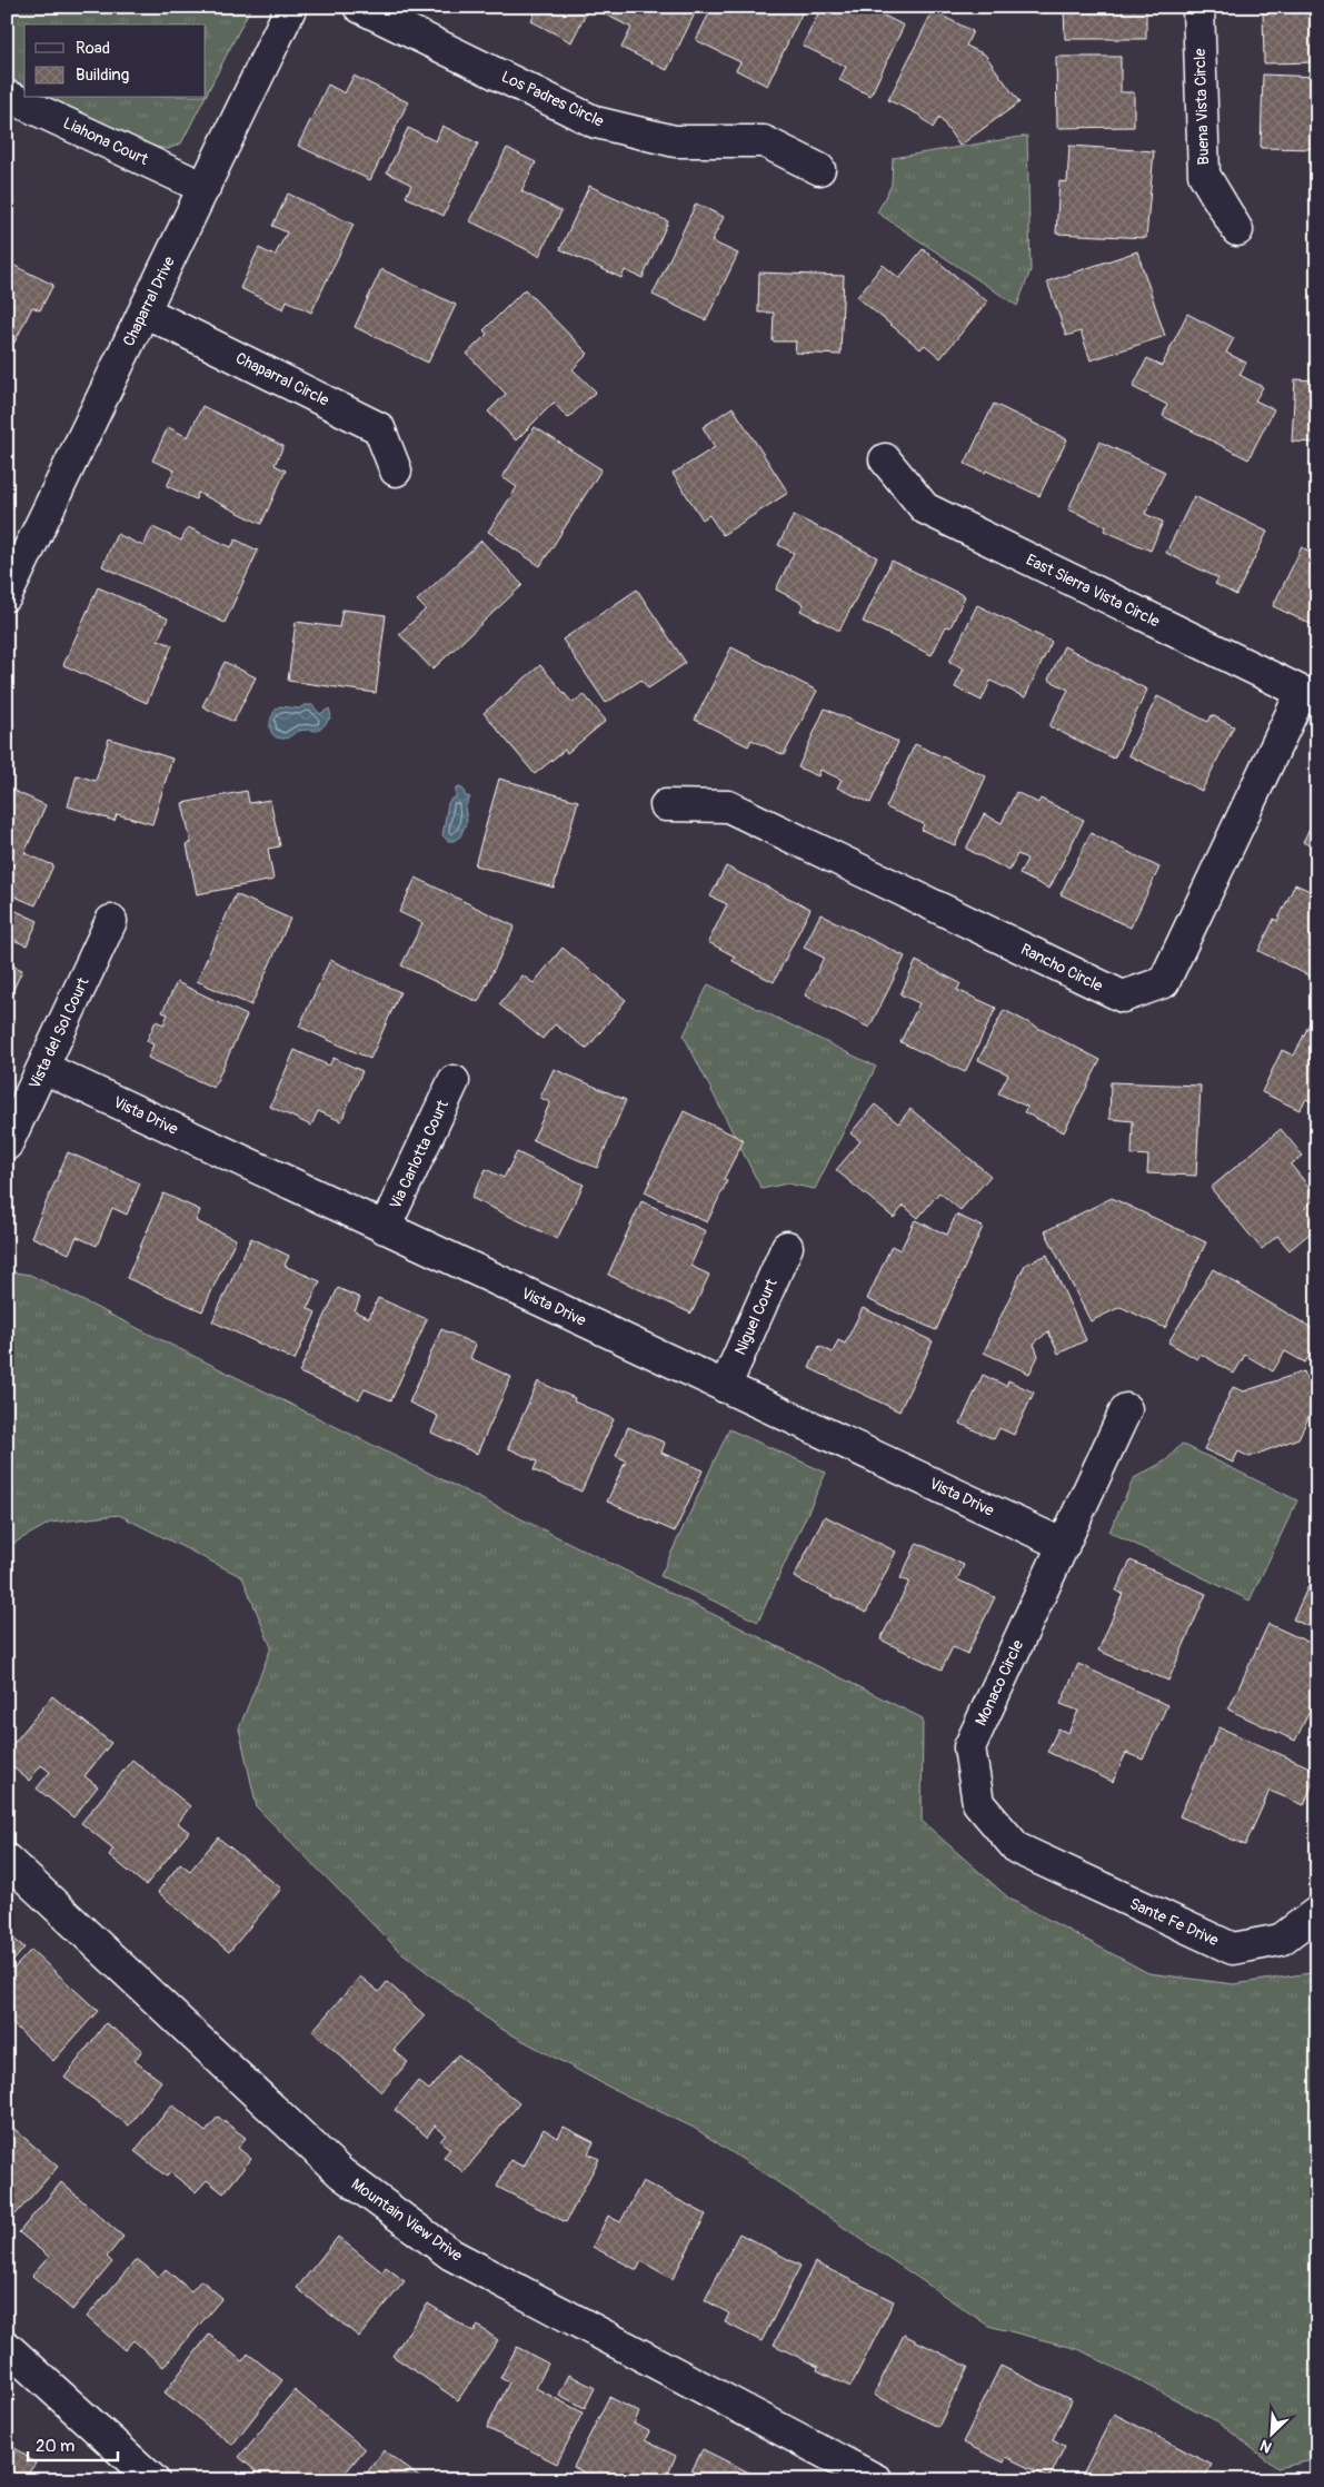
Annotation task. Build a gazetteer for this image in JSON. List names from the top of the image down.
{
  "streets": {
    "street": [
      "Los Padres Circle",
      "Buena Vista Circle",
      "Liahona Court",
      "Chaparral Drive",
      "Chaparral Circle",
      "East Sierra Vista Circle",
      "Rancho Circle",
      "Vista del Sol Court",
      "Vista Drive",
      "Via Carlotta Court",
      "Niguel Court",
      "Monaco Circle",
      "Sante Fe Drive",
      "Mountain View Drive"
    ]
  },
  "crossings": [
    ["Liahona Court", "Chaparral Drive"],
    ["Chaparral Drive", "Chaparral Circle"],
    ["East Sierra Vista Circle", "Rancho Circle"],
    ["Vista del Sol Court", "Vista Drive"],
    ["Vista Drive", "Via Carlotta Court"],
    ["Vista Drive", "Niguel Court"],
    ["Vista Drive", "Monaco Circle"],
    ["Monaco Circle", "Sante Fe Drive"]
  ],
  "legend": ["Road", "Building"],
  "scale_bar": "20 m",
  "north": "bottom left"
}
